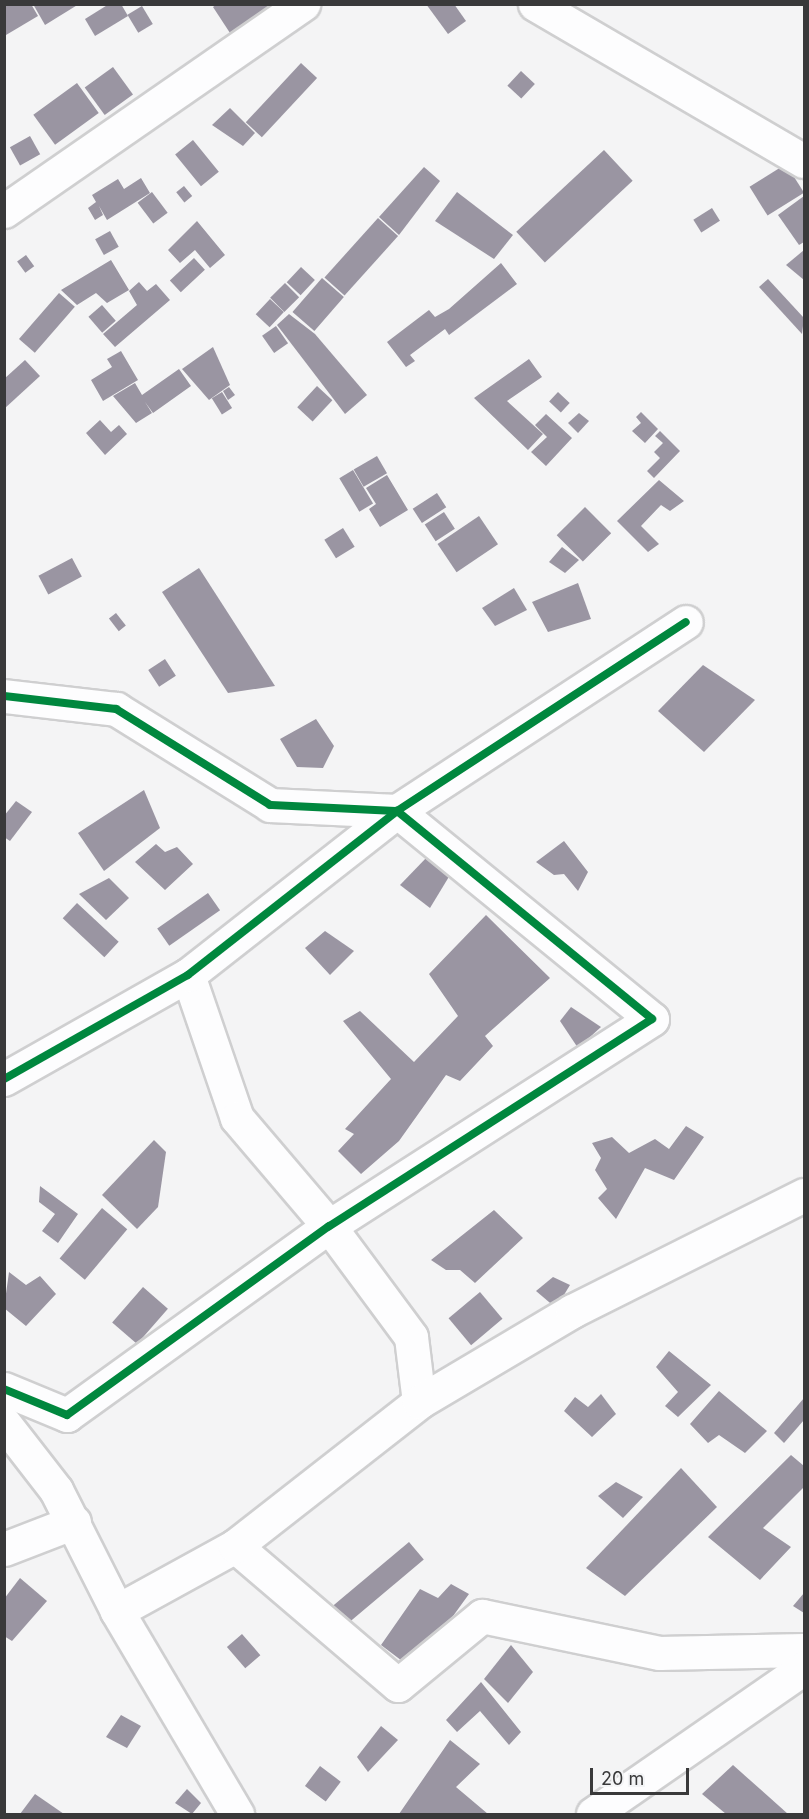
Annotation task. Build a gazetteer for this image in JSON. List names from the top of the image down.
{
  "scale_bar": "20 m"
}
